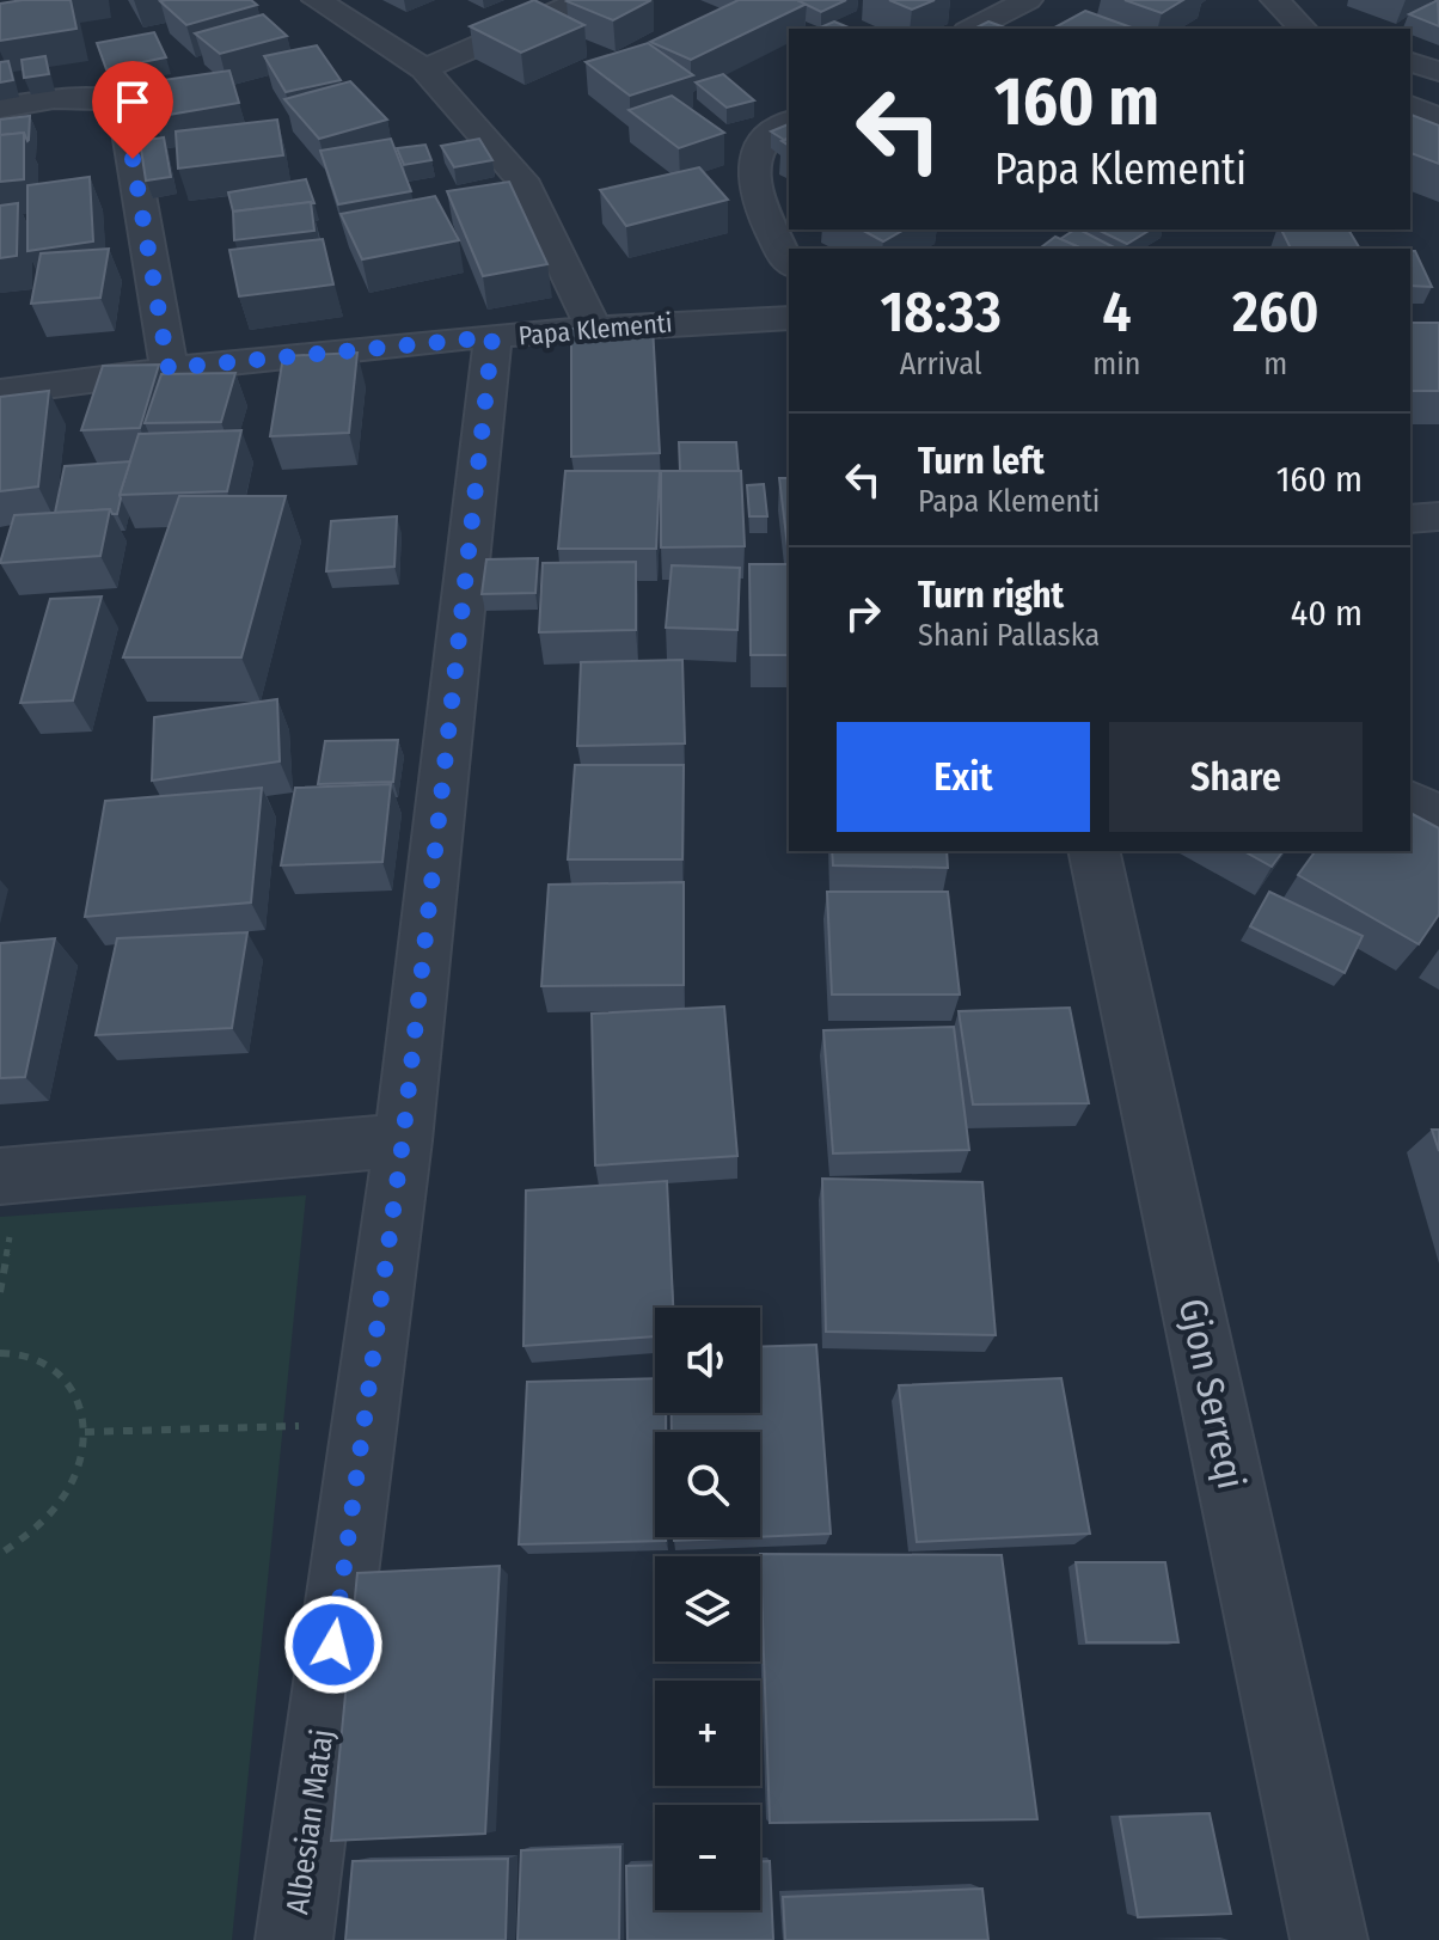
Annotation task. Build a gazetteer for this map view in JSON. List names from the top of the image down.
{
  "streets": {
    "street": ["Papa Klementi", "Gjon Serreqi", "Albesian Mataj"]
  },
  "crossings": [
    ["Papa Klementi", "Albesian Mataj"]
  ],
  "page": {
    "turn": ["160 m", "Papa Klementi"],
    "eta": [
      "18:33",
      "Arrival",
      "4",
      "min",
      "260",
      "m"
    ],
    "list": [
      {
        "name": "Turn left",
        "note": "Papa Klementi",
        "value": "160 m"
      },
      {
        "name": "Turn right",
        "note": "Shani Pallaska",
        "value": "40 m"
      }
    ],
    "buttons": ["Exit", "Share"],
    "map_buttons": ["+", "−"]
  }
}
